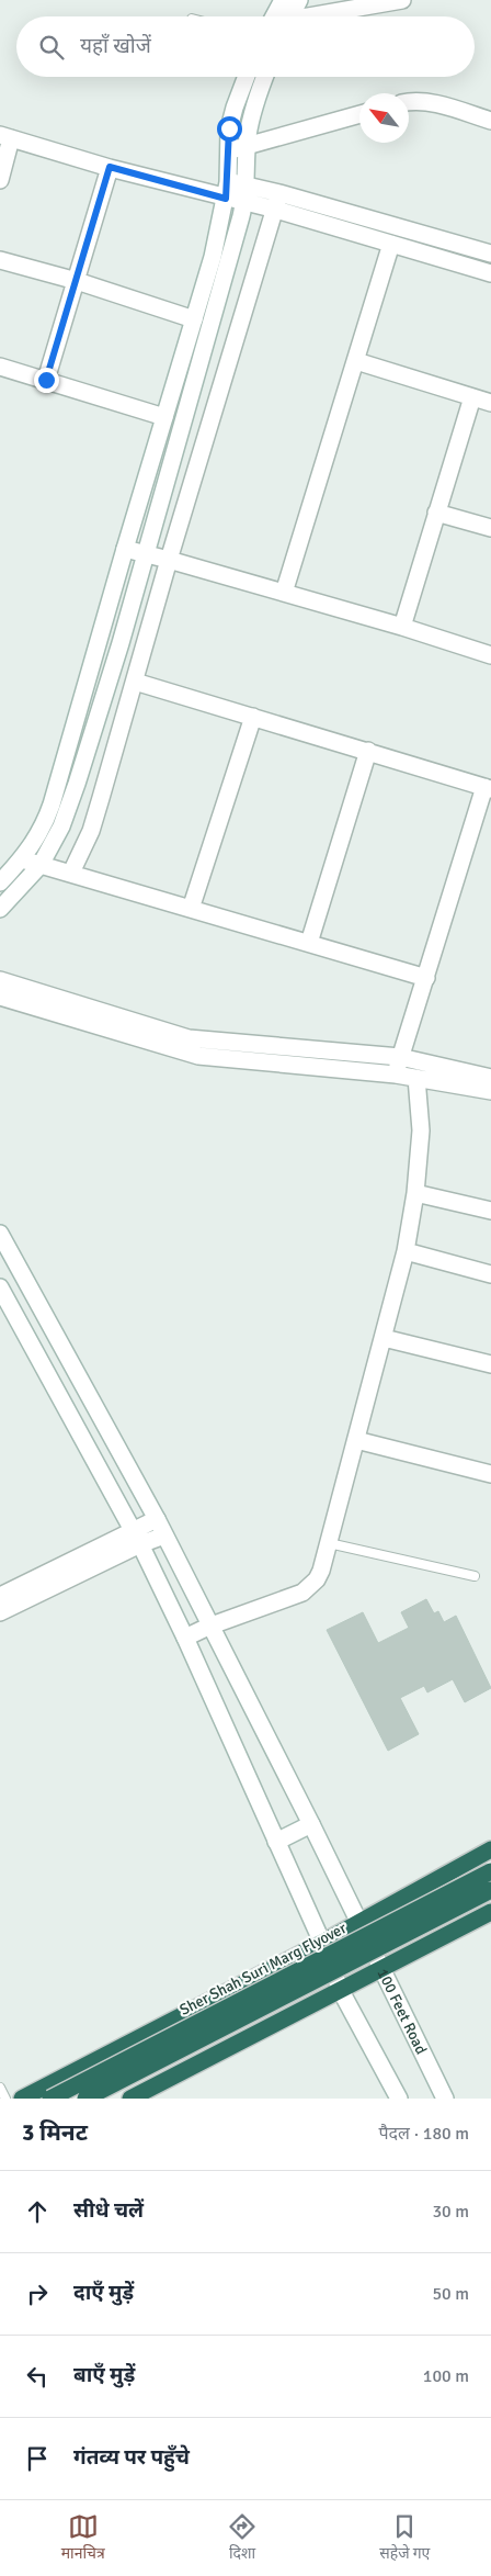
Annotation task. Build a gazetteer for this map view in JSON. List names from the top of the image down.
{
  "streets": {
    "highway": ["Sher Shah Suri Marg Flyover"],
    "street": ["100 Feet Road"]
  },
  "north": "top left",
  "page": {
    "search": "यहाँ खोजें",
    "heading": ["3 मिनट", "पैदल · 180 m"],
    "list": [
      ["सीधे चलें", "30 m"],
      ["दाएँ मुड़ें", "50 m"],
      ["बाएँ मुड़ें", "100 m"],
      "गंतव्य पर पहुँचे"
    ],
    "nav": ["मानचित्र", "दिशा", "सहेजे गए"]
  }
}
